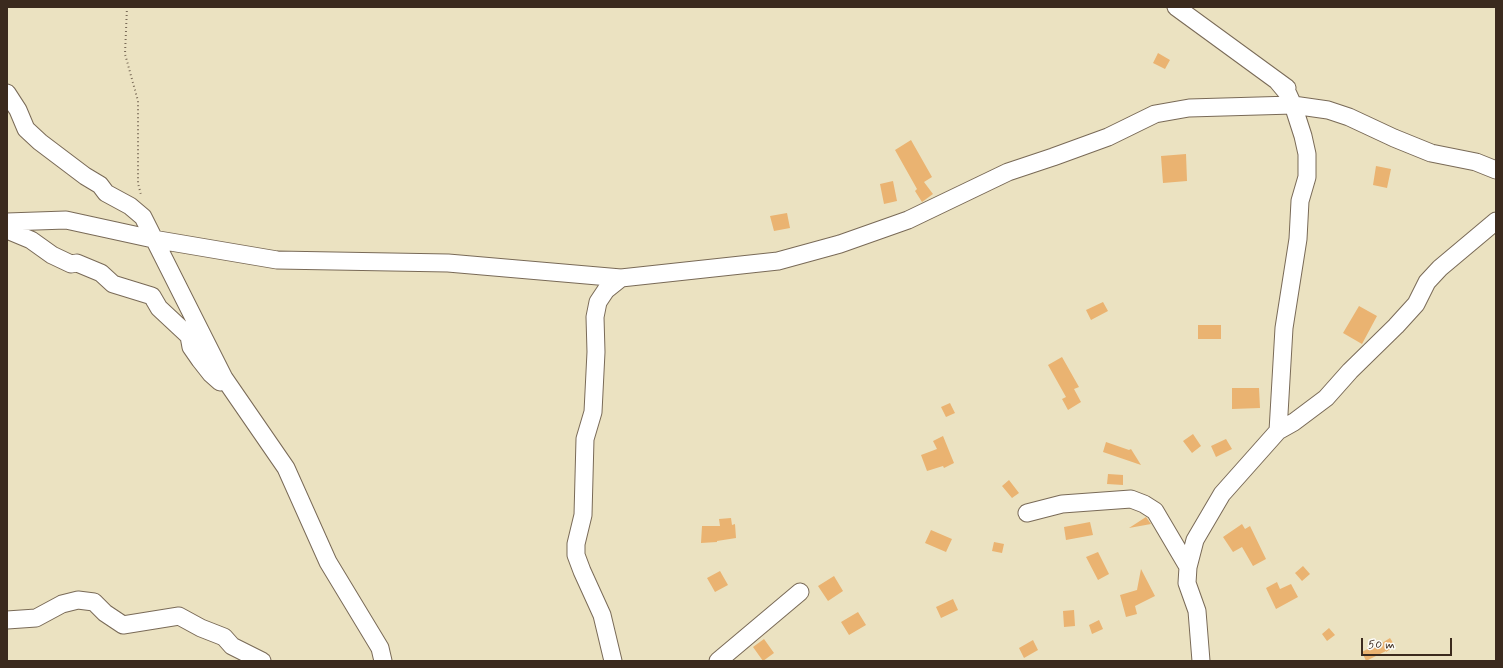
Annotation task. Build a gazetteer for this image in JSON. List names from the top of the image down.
{
  "scale_bar": "50 m"
}
